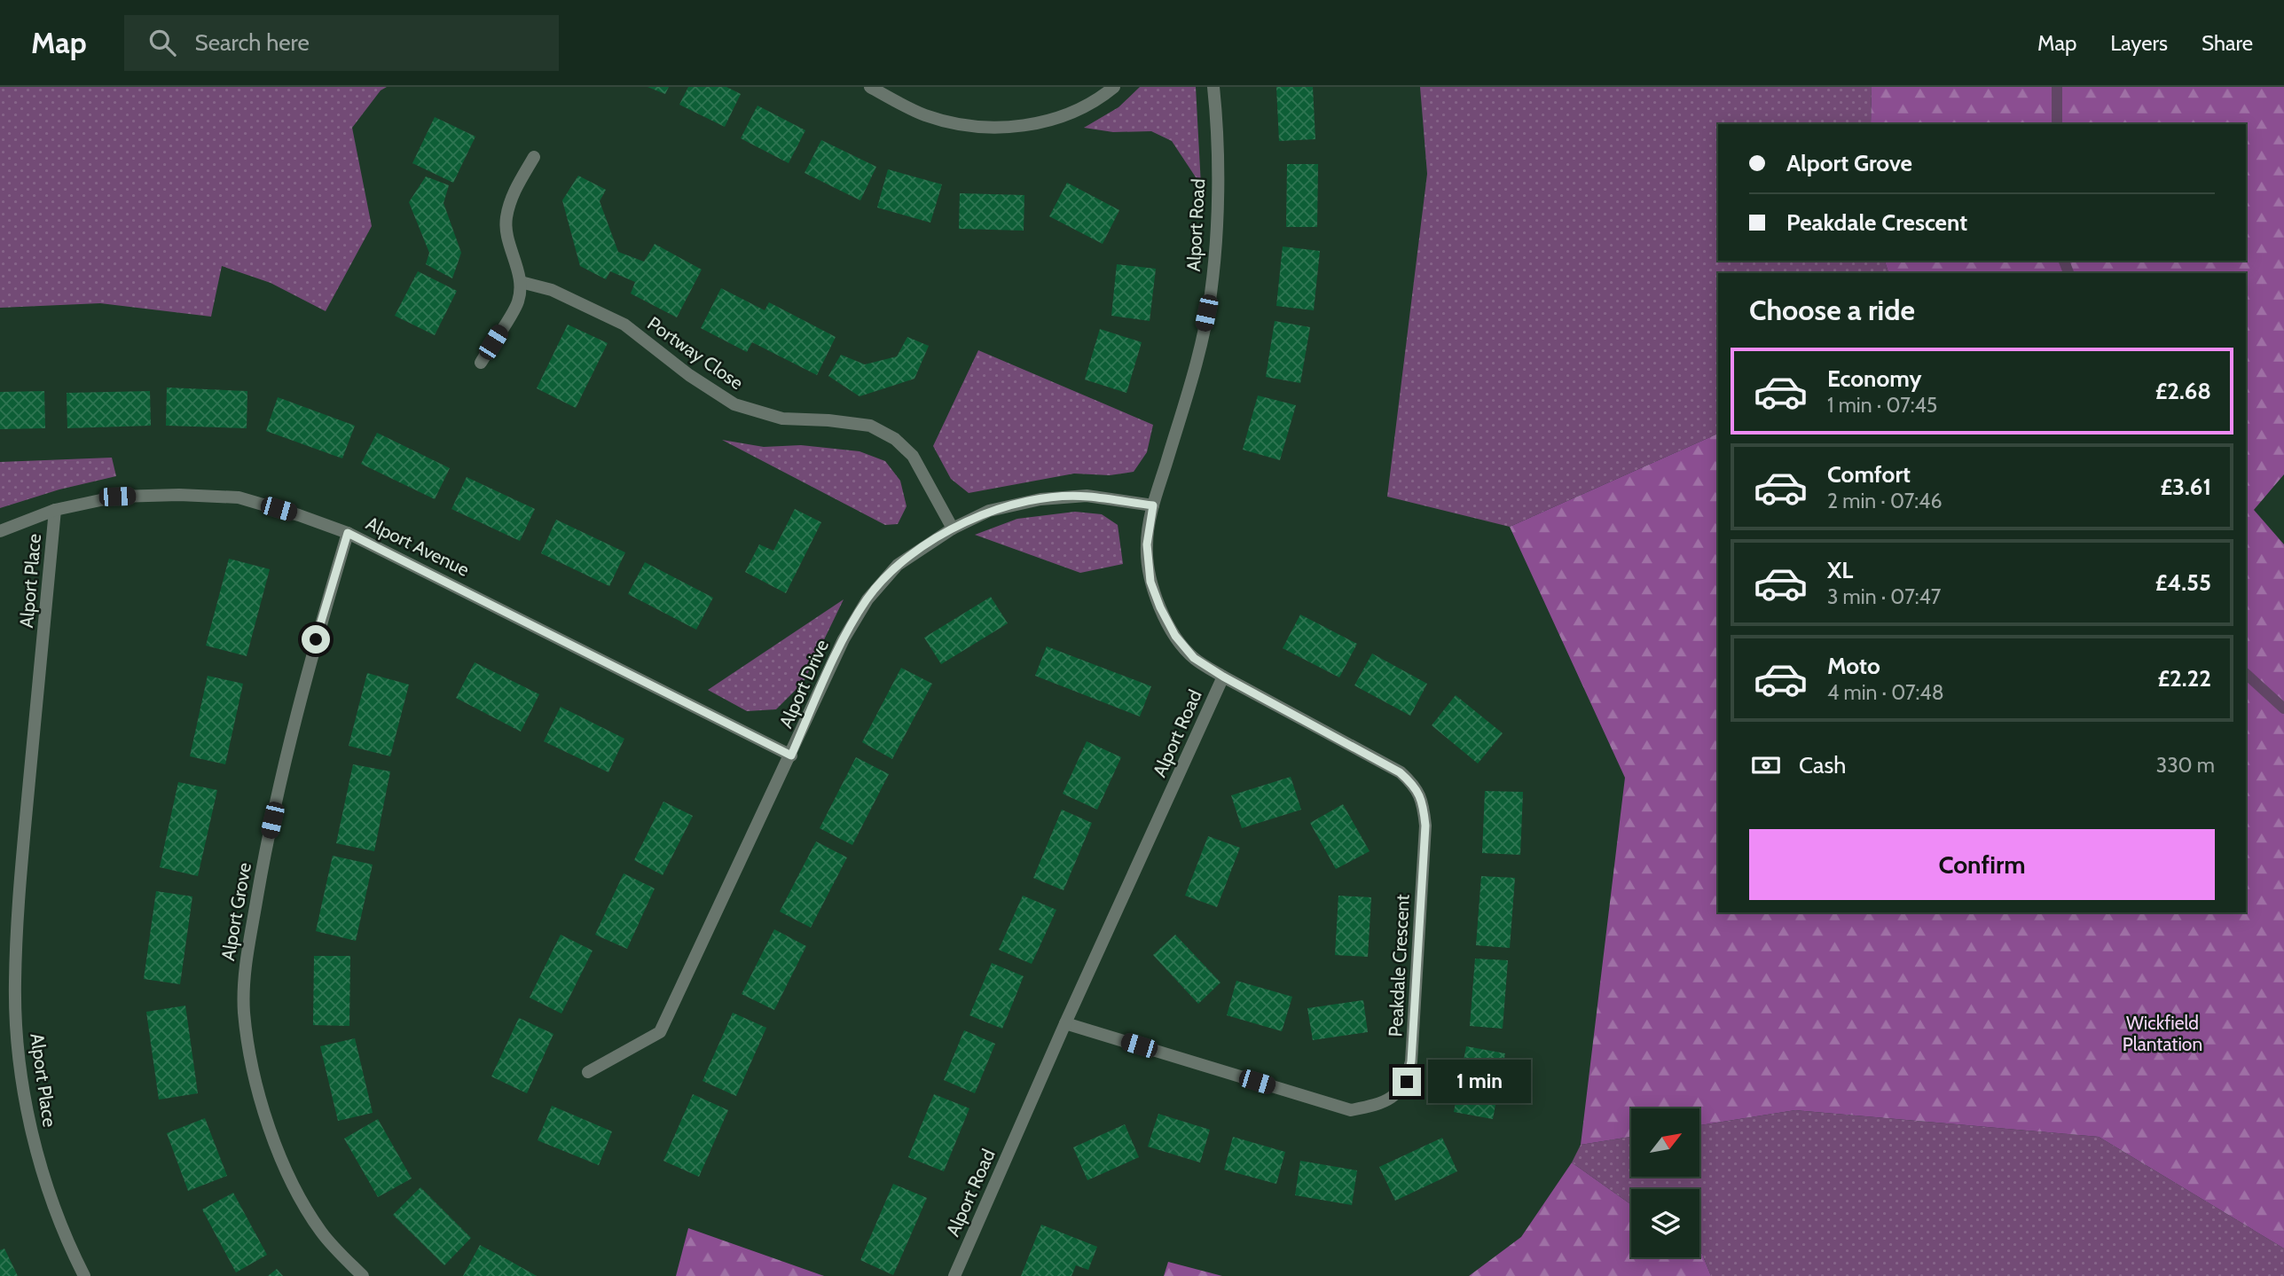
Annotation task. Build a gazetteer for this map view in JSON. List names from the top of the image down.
{
  "streets": {
    "street": [
      "Alport Road",
      "Portway Close",
      "Alport Avenue",
      "Alport Place",
      "Alport Drive",
      "Alport Grove",
      "Peakdale Crescent"
    ]
  },
  "crossings": [
    ["Alport Road", "Alport Drive"],
    ["Alport Road", "Peakdale Crescent"],
    ["Portway Close", "Alport Drive"],
    ["Alport Avenue", "Alport Place"],
    ["Alport Avenue", "Alport Drive"],
    ["Alport Avenue", "Alport Grove"]
  ],
  "parks": ["Wickfield Plantation"],
  "north": "top right",
  "page": {
    "header": "Map",
    "search": "Search here",
    "nav": ["Map", "Layers", "Share"],
    "banner": ["Alport Grove", "Peakdale Crescent"],
    "heading": "Choose a ride",
    "list": [
      {
        "name": "Economy",
        "note": "1 min · 07:45",
        "value": "£2.68"
      },
      {
        "name": "Comfort",
        "note": "2 min · 07:46",
        "value": "£3.61"
      },
      {
        "name": "XL",
        "note": "3 min · 07:47",
        "value": "£4.55"
      },
      {
        "name": "Moto",
        "note": "4 min · 07:48",
        "value": "£2.22"
      }
    ],
    "pay": ["Cash", "330 m"],
    "buttons": "Confirm",
    "bubble": "1 min"
  }
}
